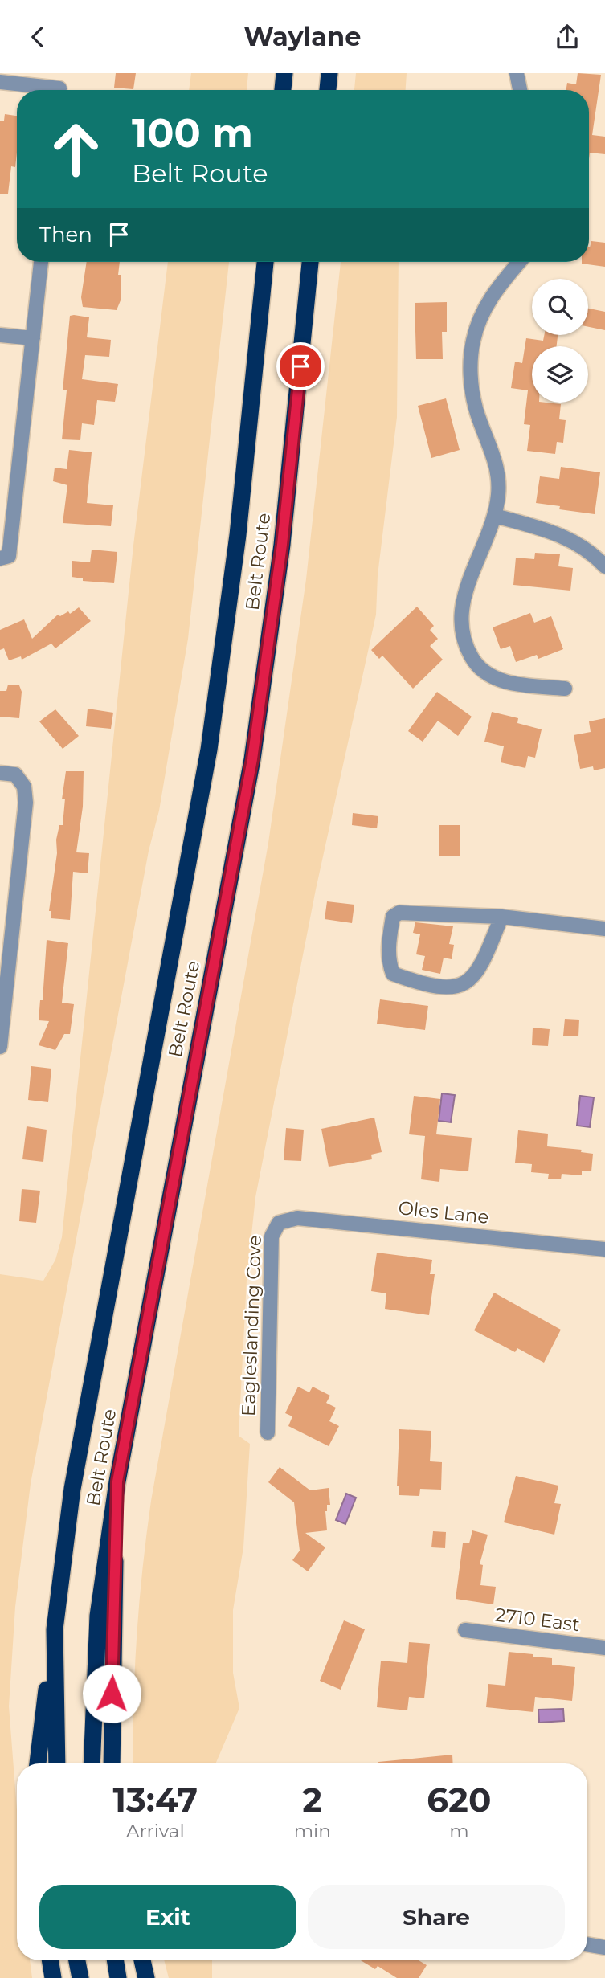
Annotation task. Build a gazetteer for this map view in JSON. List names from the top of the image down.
{
  "streets": {
    "highway": ["Belt Route"],
    "street": ["Oles Lane", "Eagleslanding Cove", "2710 East"]
  },
  "crossings": [
    ["Oles Lane", "Eagleslanding Cove"]
  ],
  "page": {
    "header": "Waylane",
    "turn": ["100 m", "Belt Route"],
    "then": "Then",
    "eta": [
      "13:47",
      "Arrival",
      "2",
      "min",
      "620",
      "m"
    ],
    "buttons": ["Exit", "Share"]
  }
}
